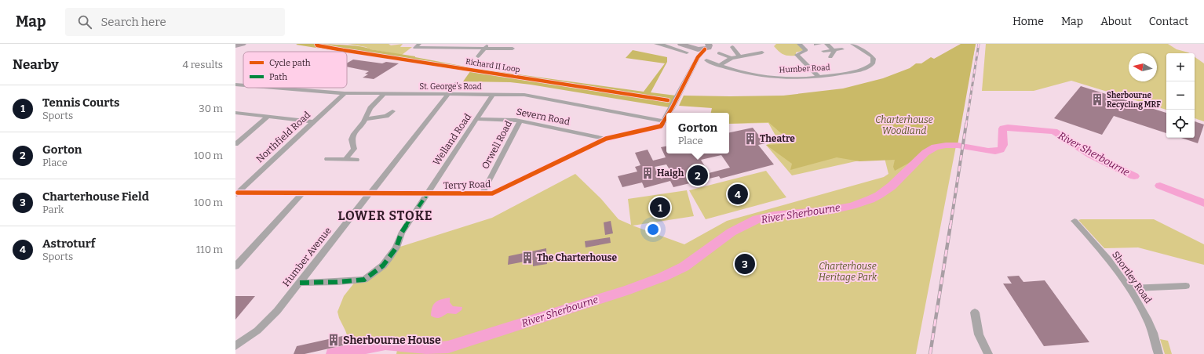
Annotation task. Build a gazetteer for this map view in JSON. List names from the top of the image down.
{
  "streets": {
    "street": [
      "Humber Road",
      "St. George's Road",
      "Severn Road",
      "Northfield Road",
      "Welland Road",
      "Orwell Road",
      "Terry Road",
      "Humber Avenue",
      "Shortley Road"
    ],
    "cycle path": ["Richard II Loop"]
  },
  "crossings": [
    ["St. George's Road", "Northfield Road"],
    ["St. George's Road", "Welland Road"],
    ["St. George's Road", "Terry Road"],
    ["St. George's Road", "Humber Avenue"],
    ["Severn Road", "Welland Road"],
    ["Severn Road", "Orwell Road"],
    ["Severn Road", "Terry Road"],
    ["Northfield Road", "Terry Road"],
    ["Welland Road", "Terry Road"],
    ["Welland Road", "Humber Avenue"],
    ["Orwell Road", "Terry Road"],
    ["Terry Road", "Humber Avenue"]
  ],
  "districts": ["LOWER STOKE"],
  "water": ["River Sherbourne"],
  "parks": ["Charterhouse Woodland", "Charterhouse Heritage Park"],
  "places": {
    "building": [
      "Sherbourne Recycling MRF",
      "Theatre",
      "Haigh",
      "The Charterhouse",
      "Sherbourne House"
    ]
  },
  "legend": ["Cycle path", "Path"],
  "north": "left",
  "page": {
    "header": "Map",
    "search": "Search here",
    "nav": [
      "Home",
      "Map",
      "About",
      "Contact"
    ],
    "heading": ["Nearby", "4 results"],
    "map_buttons": ["+", "−"],
    "list": [
      {
        "mark": "1",
        "name": "Tennis Courts",
        "note": "Sports",
        "value": "30 m"
      },
      {
        "mark": "2",
        "name": "Gorton",
        "note": "Place",
        "value": "100 m"
      },
      {
        "mark": "3",
        "name": "Charterhouse Field",
        "note": "Park",
        "value": "100 m"
      },
      {
        "mark": "4",
        "name": "Astroturf",
        "note": "Sports",
        "value": "110 m"
      }
    ],
    "popup": ["Gorton", "Place"],
    "pins": [
      "2",
      "4",
      "1",
      "3"
    ]
  }
}
